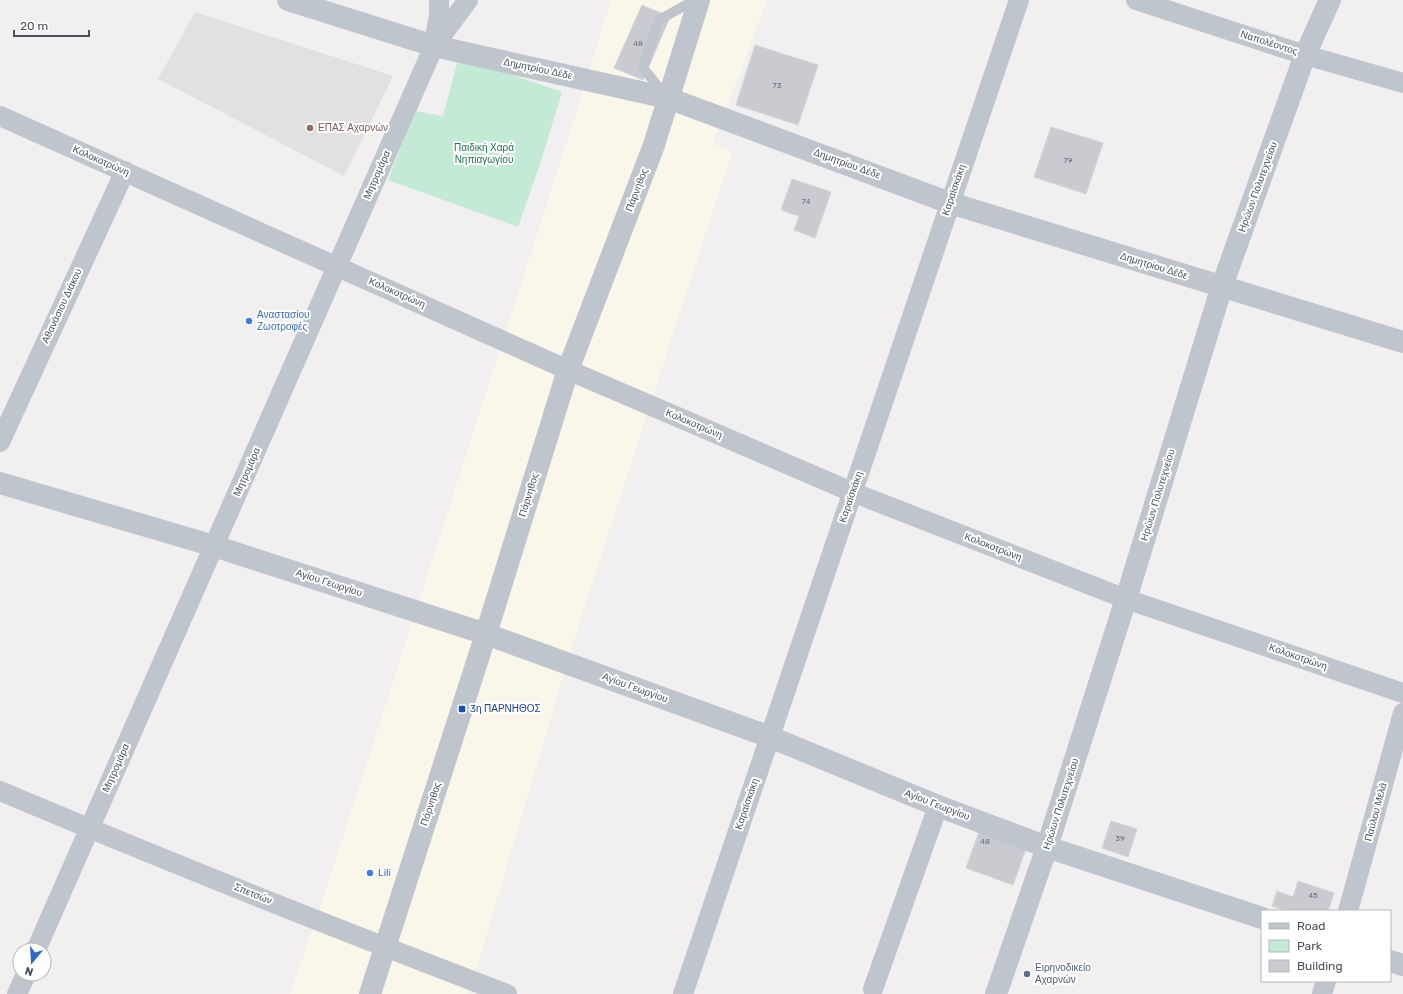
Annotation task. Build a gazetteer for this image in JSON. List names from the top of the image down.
{
  "streets": {
    "street": [
      "Ναπολέοντος",
      "Δημητρίου Δέδε",
      "Κολοκοτρώνη",
      "Μητρομάρα",
      "Ηρώων Πολυτεχνείου",
      "Πάρνηθος",
      "Καραϊσκάκη",
      "Αθανάσιου Διάκου",
      "Αγίου Γεωργίου",
      "Παύλου Μελά",
      "Σπετσών"
    ]
  },
  "crossings": [
    ["Ναπολέοντος", "Ηρώων Πολυτεχνείου"],
    ["Δημητρίου Δέδε", "Μητρομάρα"],
    ["Δημητρίου Δέδε", "Ηρώων Πολυτεχνείου"],
    ["Δημητρίου Δέδε", "Πάρνηθος"],
    ["Δημητρίου Δέδε", "Καραϊσκάκη"],
    ["Κολοκοτρώνη", "Μητρομάρα"],
    ["Κολοκοτρώνη", "Ηρώων Πολυτεχνείου"],
    ["Κολοκοτρώνη", "Πάρνηθος"],
    ["Κολοκοτρώνη", "Καραϊσκάκη"],
    ["Κολοκοτρώνη", "Αθανάσιου Διάκου"],
    ["Μητρομάρα", "Αγίου Γεωργίου"],
    ["Μητρομάρα", "Σπετσών"],
    ["Ηρώων Πολυτεχνείου", "Αγίου Γεωργίου"],
    ["Πάρνηθος", "Αγίου Γεωργίου"],
    ["Πάρνηθος", "Σπετσών"],
    ["Καραϊσκάκη", "Αγίου Γεωργίου"]
  ],
  "parks": ["Παιδική Χαρά Νηπιαγωγίου"],
  "places": {
    "other": [
      "ΕΠΑΣ Αχαρνών",
      "Αναστασίου Ζωοτροφές",
      "Lili",
      "Ειρηνοδικείο Αχαρνών"
    ],
    "transit": ["3η ΠΑΡΝΗΘΟΣ"]
  },
  "house_numbers": [
    "48",
    "73",
    "79",
    "74",
    "39",
    "48",
    "45"
  ],
  "legend": ["Road", "Park", "Building"],
  "scale_bar": "20 m",
  "north": "bottom"
}
